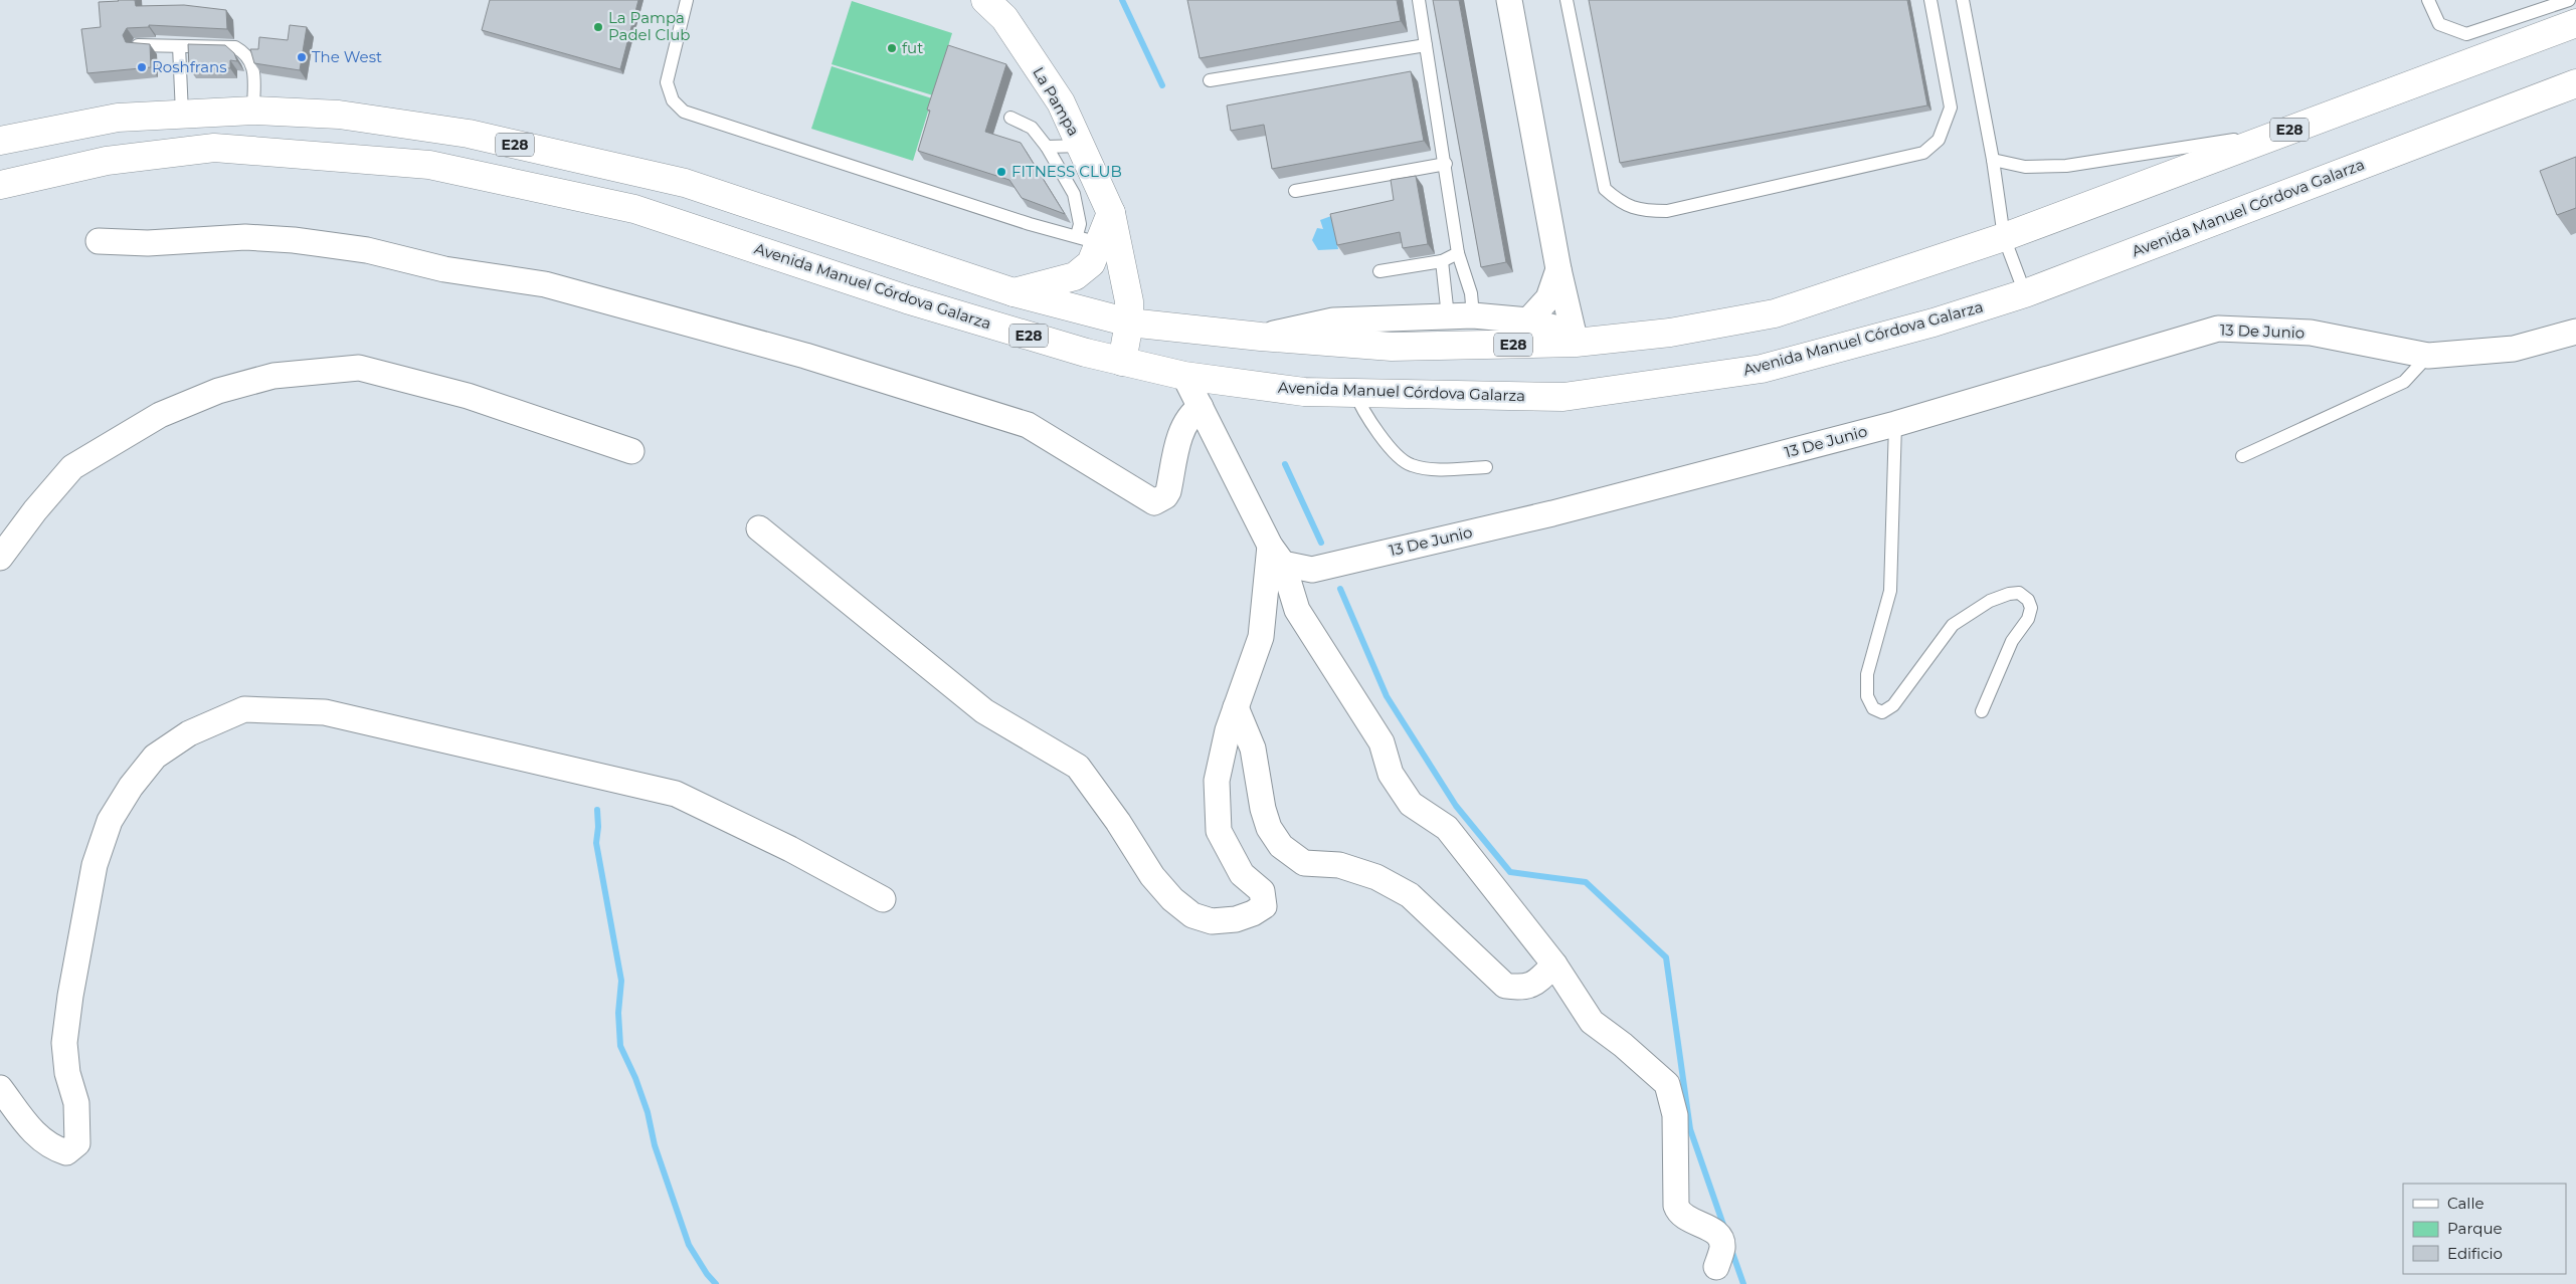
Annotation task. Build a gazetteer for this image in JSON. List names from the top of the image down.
{
  "streets": {
    "main road": ["La Pampa", "E28", "Avenida Manuel Córdova Galarza"],
    "street": ["13 De Junio"]
  },
  "crossings": [
    ["La Pampa", "E28"],
    ["La Pampa", "Avenida Manuel Córdova Galarza"]
  ],
  "places": [
    "La Pampa Padel Club",
    "fut",
    "The West",
    "Roshfrans",
    "FITNESS CLUB"
  ],
  "legend": ["Calle", "Parque", "Edificio"]
}
